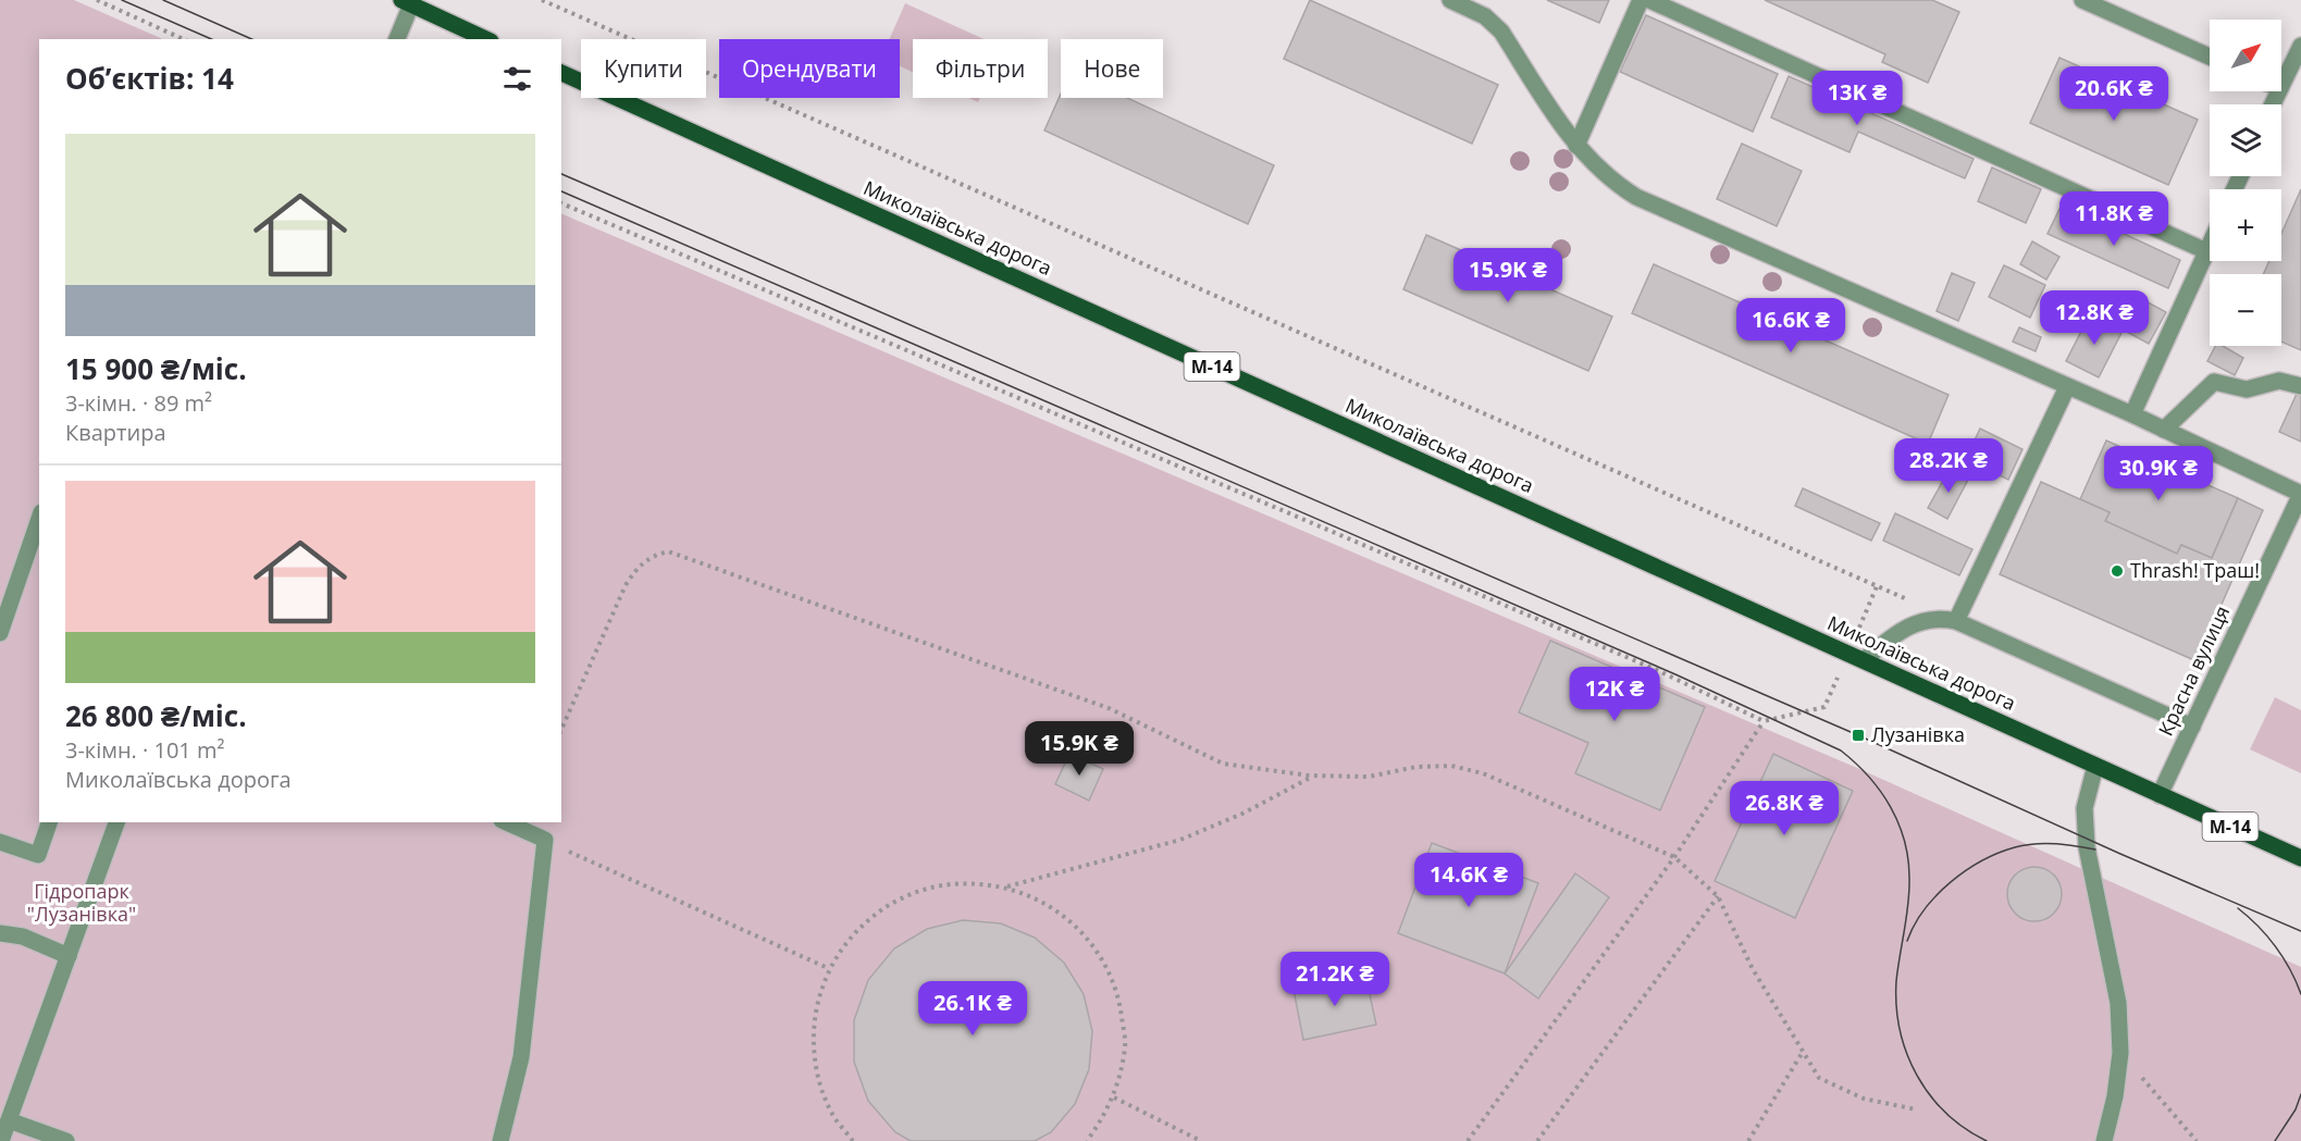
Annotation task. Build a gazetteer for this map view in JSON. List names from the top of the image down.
{
  "streets": {
    "main road": ["Миколаївська дорога", "М-14"],
    "street": ["Красна вулиця"]
  },
  "crossings": [
    ["Миколаївська дорога", "Красна вулиця"]
  ],
  "parks": ["Гідропарк \"Лузанівка\""],
  "places": {
    "other": ["Thrash! Траш!"],
    "transit": ["Лузанівка"]
  },
  "north": "top right",
  "page": {
    "map_buttons": ["+", "−"],
    "chip": [
      "Купити",
      "Орендувати",
      "Фільтри",
      "Нове"
    ],
    "heading": "Об’єктів: 14",
    "price": [
      "20.6K ₴",
      "13K ₴",
      "11.8K ₴",
      "15.9K ₴",
      "12.8K ₴",
      "16.6K ₴",
      "28.2K ₴",
      "30.9K ₴",
      "12K ₴",
      "15.9K ₴",
      "26.8K ₴",
      "14.6K ₴",
      "21.2K ₴",
      "26.1K ₴"
    ],
    "list": [
      {
        "name": "15 900 ₴/міс.",
        "note": "3-кімн. · 89 m² · Квартира"
      },
      {
        "name": "26 800 ₴/міс.",
        "note": "3-кімн. · 101 m² · Миколаївська дорога"
      }
    ]
  }
}
